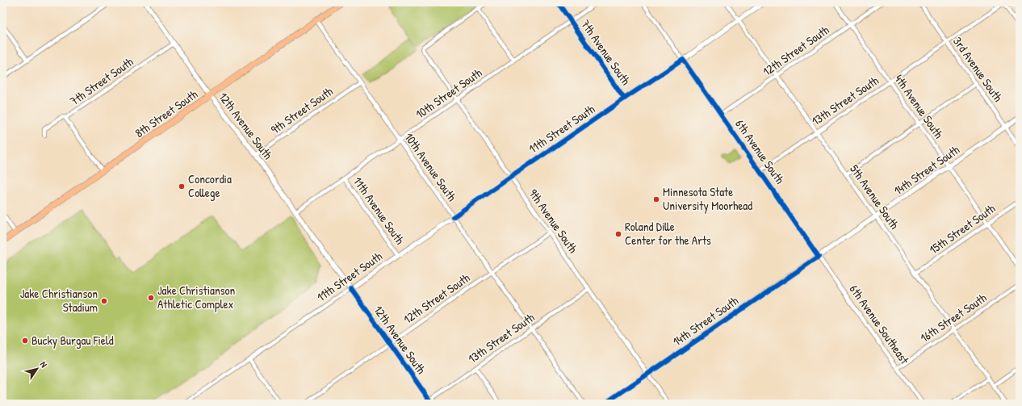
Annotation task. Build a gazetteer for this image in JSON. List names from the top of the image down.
{
  "streets": {
    "main road": ["8th Street South"],
    "street": [
      "12th Street South",
      "7th Avenue South",
      "3rd Avenue South",
      "7th Street South",
      "10th Street South",
      "13th Street South",
      "4th Avenue South",
      "9th Street South",
      "12th Avenue South",
      "11th Street South",
      "6th Avenue South",
      "10th Avenue South",
      "14th Street South",
      "5th Avenue South",
      "11th Avenue South",
      "9th Avenue South",
      "15th Street South",
      "16th Street South",
      "6th Avenue Southeast"
    ]
  },
  "crossings": [
    ["12th Street South", "4th Avenue South"],
    ["12th Street South", "12th Avenue South"],
    ["12th Street South", "6th Avenue South"],
    ["12th Street South", "10th Avenue South"],
    ["12th Street South", "5th Avenue South"],
    ["12th Street South", "9th Avenue South"],
    ["7th Avenue South", "10th Street South"],
    ["7th Avenue South", "11th Street South"],
    ["3rd Avenue South", "13th Street South"],
    ["3rd Avenue South", "14th Street South"],
    ["7th Street South", "12th Avenue South"],
    ["10th Street South", "12th Avenue South"],
    ["10th Street South", "10th Avenue South"],
    ["10th Street South", "11th Avenue South"],
    ["10th Street South", "9th Avenue South"],
    ["13th Street South", "4th Avenue South"],
    ["13th Street South", "12th Avenue South"],
    ["13th Street South", "6th Avenue South"],
    ["13th Street South", "10th Avenue South"],
    ["13th Street South", "5th Avenue South"],
    ["13th Street South", "9th Avenue South"],
    ["4th Avenue South", "14th Street South"],
    ["4th Avenue South", "15th Street South"],
    ["9th Street South", "12th Avenue South"],
    ["9th Street South", "10th Avenue South"],
    ["8th Street South", "12th Avenue South"],
    ["8th Street South", "10th Avenue South"],
    ["12th Avenue South", "11th Street South"],
    ["11th Street South", "6th Avenue South"],
    ["11th Street South", "10th Avenue South"],
    ["11th Street South", "5th Avenue South"],
    ["11th Street South", "11th Avenue South"],
    ["11th Street South", "9th Avenue South"],
    ["6th Avenue South", "14th Street South"],
    ["6th Avenue South", "6th Avenue Southeast"],
    ["14th Street South", "5th Avenue South"],
    ["14th Street South", "9th Avenue South"],
    ["14th Street South", "6th Avenue Southeast"],
    ["5th Avenue South", "15th Street South"],
    ["5th Avenue South", "16th Street South"],
    ["16th Street South", "6th Avenue Southeast"]
  ],
  "places": [
    "Concordia College",
    "Minnesota State University Moorhead",
    "Roland Dille Center for the Arts",
    "Jake Christianson Athletic Complex",
    "Jake Christianson Stadium",
    "Bucky Burgau Field"
  ],
  "north": "top right"
}
